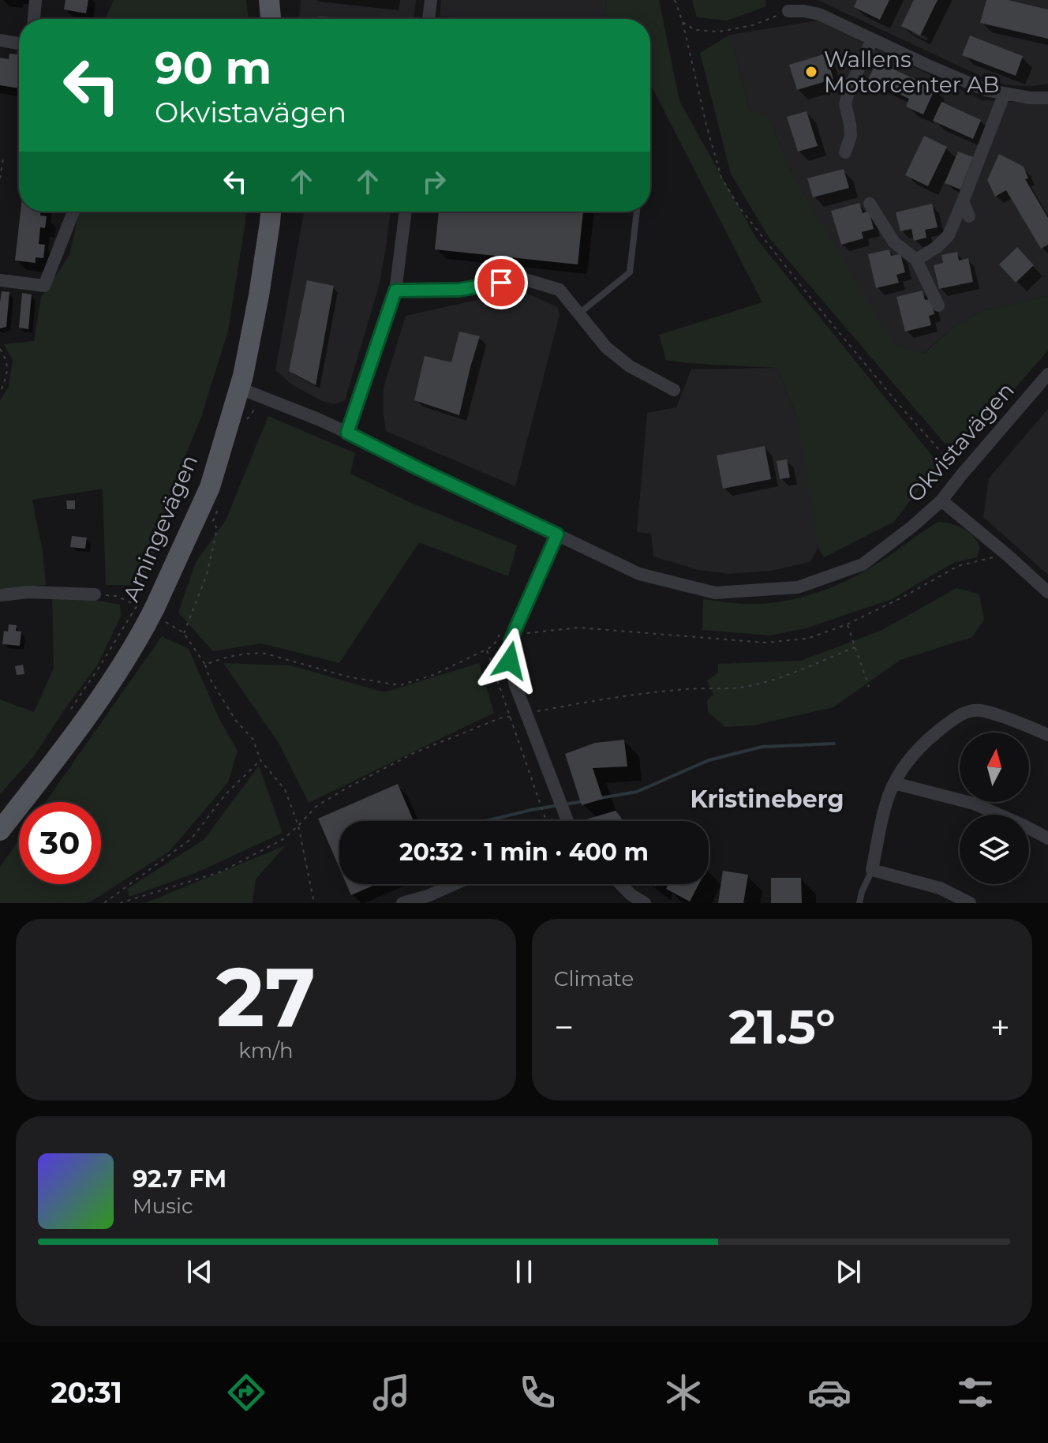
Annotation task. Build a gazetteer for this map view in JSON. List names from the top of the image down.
{
  "streets": {
    "main road": ["Arningevägen"],
    "street": ["Okvistavägen"]
  },
  "crossings": [
    ["Okvistavägen", "Arningevägen"]
  ],
  "districts": ["Kristineberg"],
  "places": ["Wallens Motorcenter AB"],
  "north": "top",
  "page": {
    "turn": ["90 m", "Okvistavägen"],
    "limit": "30",
    "trip": "20:32 · 1 min · 400 m",
    "tile": [
      ["27", "km/h"],
      "Climate"
    ],
    "heat": ["−", "21.5°", "+"],
    "song": ["92.7 FM", "Music"],
    "tabs": "20:31"
  }
}
